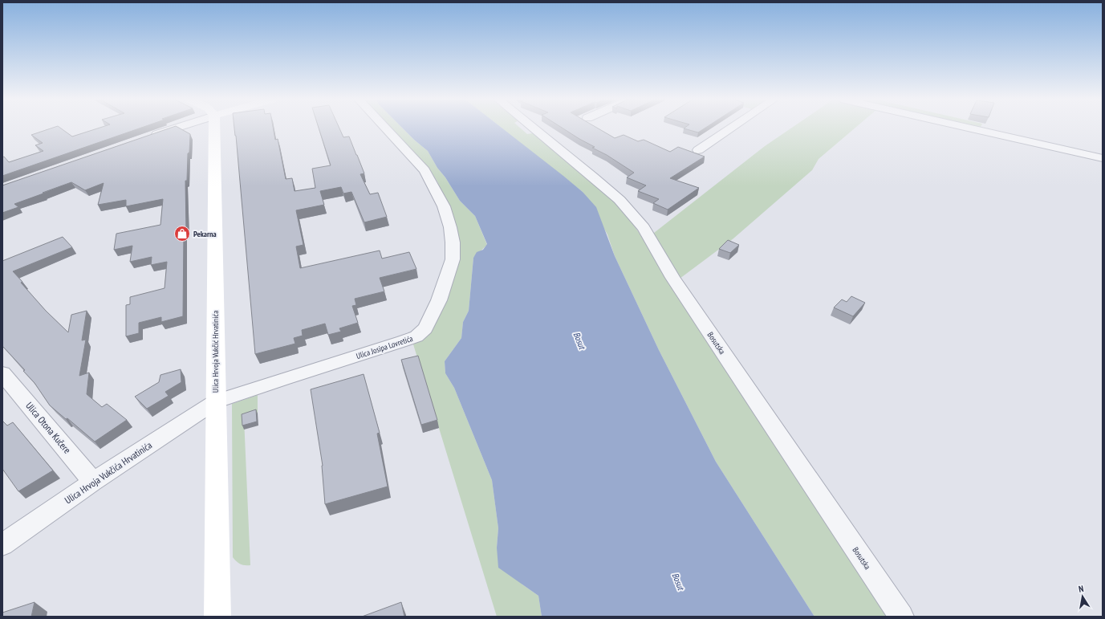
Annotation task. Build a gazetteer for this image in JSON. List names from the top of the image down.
{
  "streets": {
    "main road": ["Ulica Hrvoja Vukčić Hrvatinića"],
    "street": [
      "Bosutska",
      "Ulica Josipa Lovretića",
      "Ulica Otona Kučere",
      "Ulica Hrvoja Vukčića Hrvatinića"
    ]
  },
  "crossings": [
    ["Ulica Josipa Lovretića", "Ulica Hrvoja Vukčić Hrvatinića"],
    ["Ulica Josipa Lovretića", "Ulica Hrvoja Vukčića Hrvatinića"],
    ["Ulica Hrvoja Vukčić Hrvatinića", "Ulica Hrvoja Vukčića Hrvatinića"],
    ["Ulica Otona Kučere", "Ulica Hrvoja Vukčića Hrvatinića"]
  ],
  "water": ["Bosut"],
  "places": {
    "shop": ["Pekarna"]
  },
  "north": "top"
}
